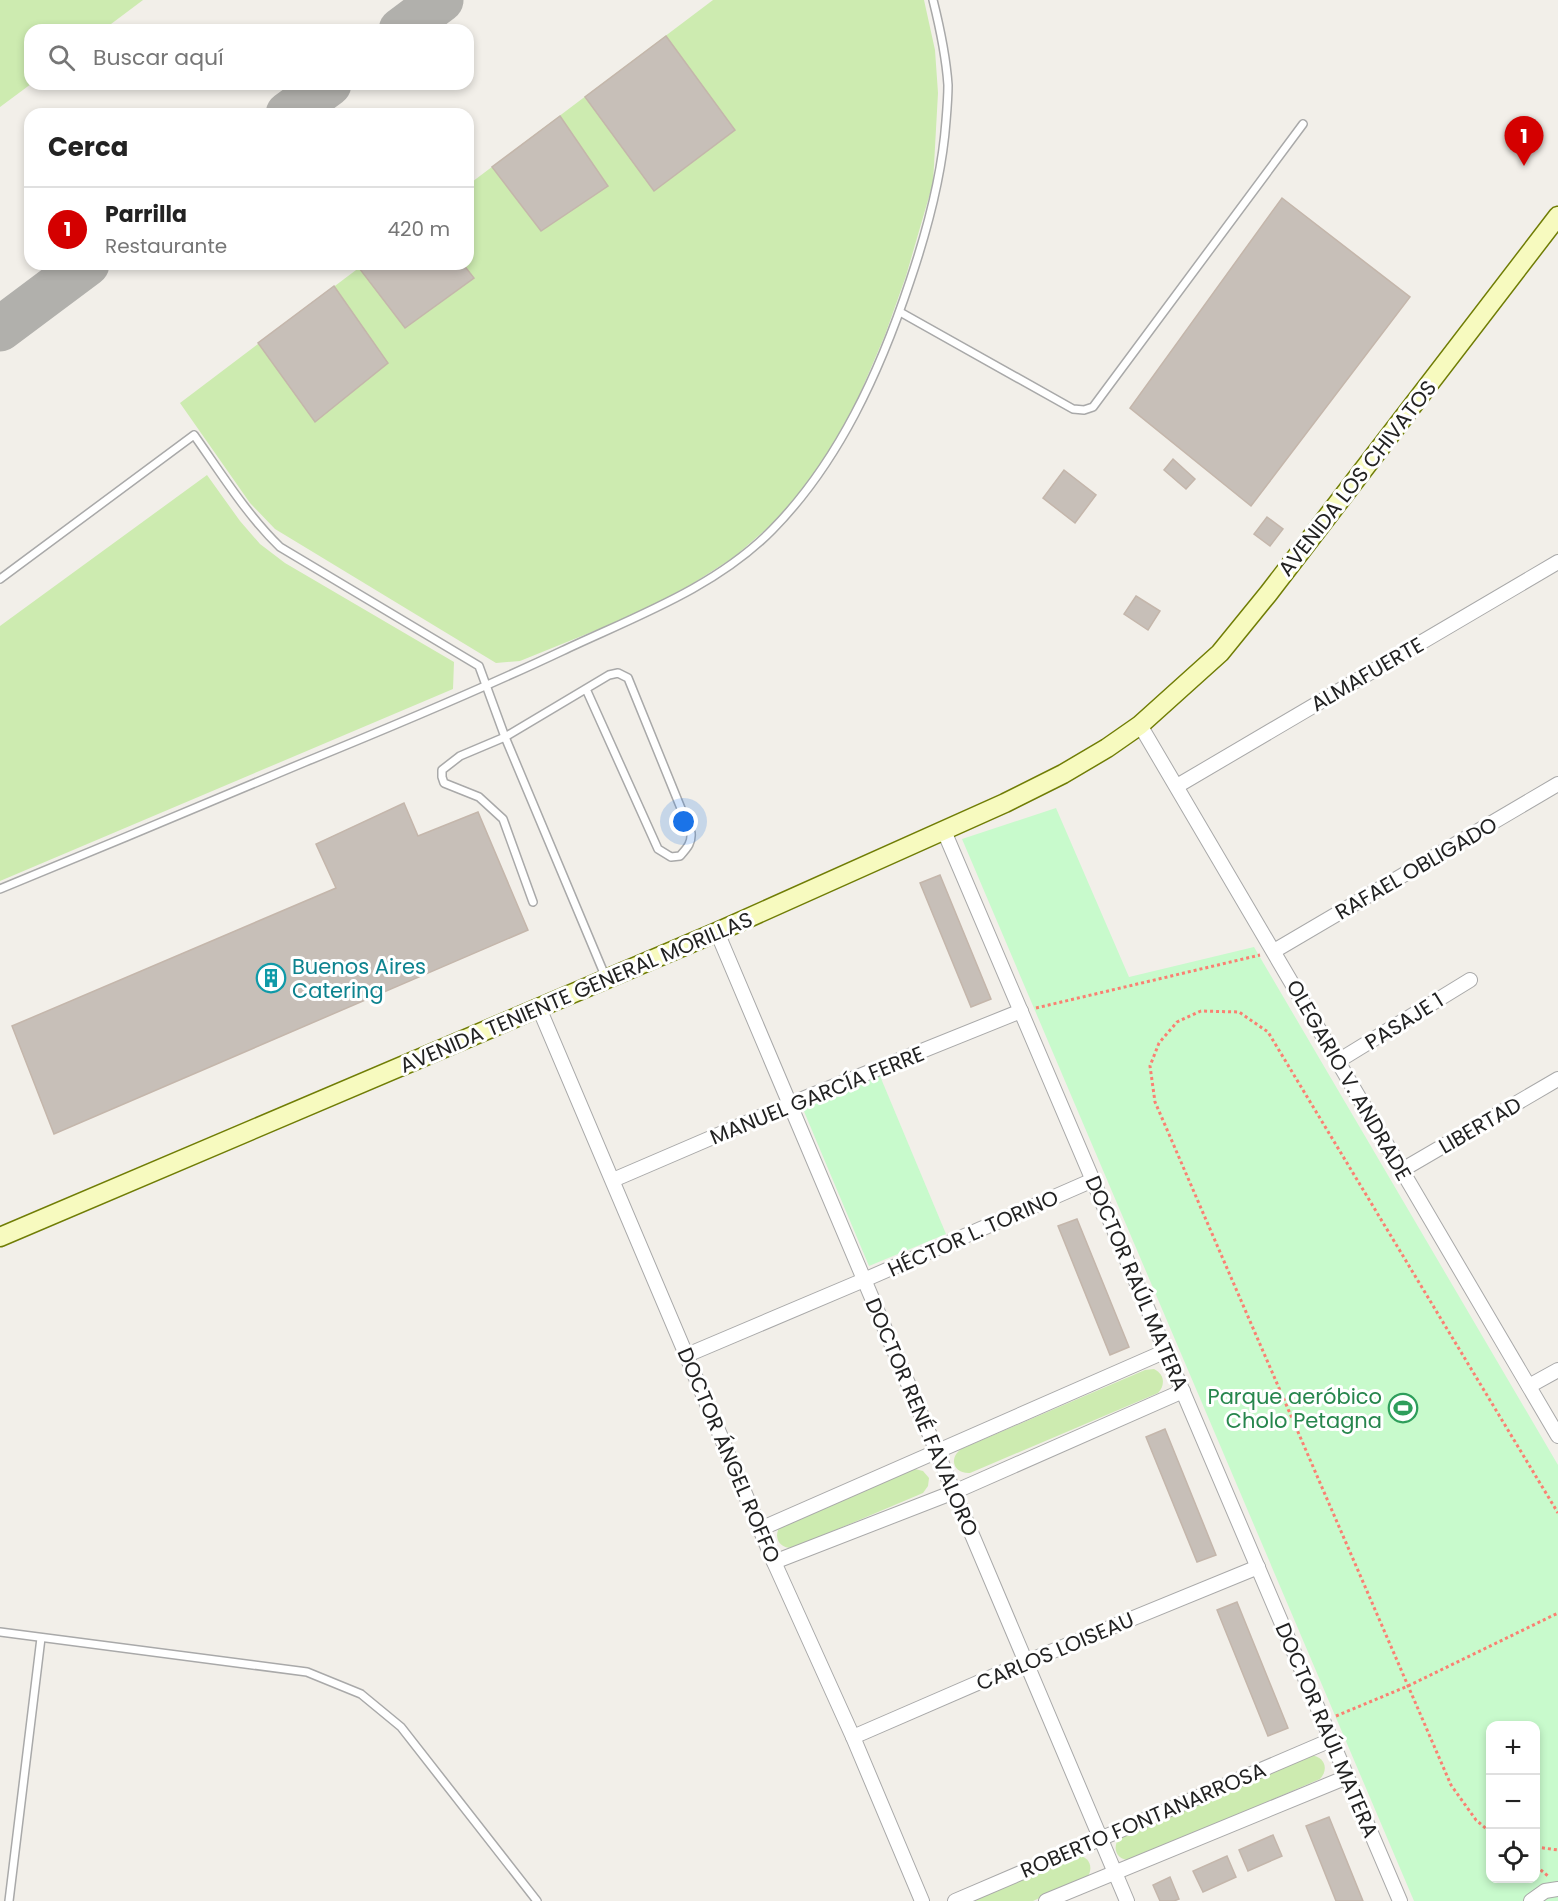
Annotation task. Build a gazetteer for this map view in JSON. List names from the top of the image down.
{
  "streets": {
    "main road": ["AVENIDA LOS CHIVATOS", "AVENIDA TENIENTE GENERAL MORILLAS"],
    "street": [
      "ALMAFUERTE",
      "RAFAEL OBLIGADO",
      "PASAJE 1",
      "OLEGARIO V. ANDRADE",
      "MANUEL GARCÍA FERRE",
      "LIBERTAD",
      "HÉCTOR L. TORINO",
      "DOCTOR RAÚL MATERA",
      "DOCTOR RENÉ FAVALORO",
      "DOCTOR ÁNGEL ROFFO",
      "CARLOS LOISEAU",
      "ROBERTO FONTANARROSA"
    ]
  },
  "crossings": [
    ["AVENIDA LOS CHIVATOS", "AVENIDA TENIENTE GENERAL MORILLAS"],
    ["AVENIDA LOS CHIVATOS", "OLEGARIO V. ANDRADE"],
    ["ALMAFUERTE", "OLEGARIO V. ANDRADE"],
    ["RAFAEL OBLIGADO", "OLEGARIO V. ANDRADE"],
    ["AVENIDA TENIENTE GENERAL MORILLAS", "OLEGARIO V. ANDRADE"],
    ["AVENIDA TENIENTE GENERAL MORILLAS", "DOCTOR RAÚL MATERA"],
    ["AVENIDA TENIENTE GENERAL MORILLAS", "DOCTOR RENÉ FAVALORO"],
    ["AVENIDA TENIENTE GENERAL MORILLAS", "DOCTOR ÁNGEL ROFFO"],
    ["PASAJE 1", "OLEGARIO V. ANDRADE"],
    ["OLEGARIO V. ANDRADE", "LIBERTAD"],
    ["MANUEL GARCÍA FERRE", "DOCTOR RAÚL MATERA"],
    ["MANUEL GARCÍA FERRE", "DOCTOR RENÉ FAVALORO"],
    ["MANUEL GARCÍA FERRE", "DOCTOR ÁNGEL ROFFO"],
    ["HÉCTOR L. TORINO", "DOCTOR RAÚL MATERA"],
    ["HÉCTOR L. TORINO", "DOCTOR RENÉ FAVALORO"],
    ["HÉCTOR L. TORINO", "DOCTOR ÁNGEL ROFFO"],
    ["DOCTOR RAÚL MATERA", "CARLOS LOISEAU"],
    ["DOCTOR RAÚL MATERA", "ROBERTO FONTANARROSA"],
    ["DOCTOR RENÉ FAVALORO", "CARLOS LOISEAU"],
    ["DOCTOR RENÉ FAVALORO", "ROBERTO FONTANARROSA"],
    ["DOCTOR ÁNGEL ROFFO", "CARLOS LOISEAU"]
  ],
  "places": {
    "building": ["Buenos Aires Catering"],
    "sports": ["Parque aeróbico Cholo Petagna"]
  },
  "page": {
    "search": "Buscar aquí",
    "heading": "Cerca",
    "pins": "1",
    "list": [
      {
        "mark": "1",
        "name": "Parrilla",
        "note": "Restaurante",
        "value": "420 m"
      }
    ],
    "map_buttons": ["+", "−"]
  }
}
